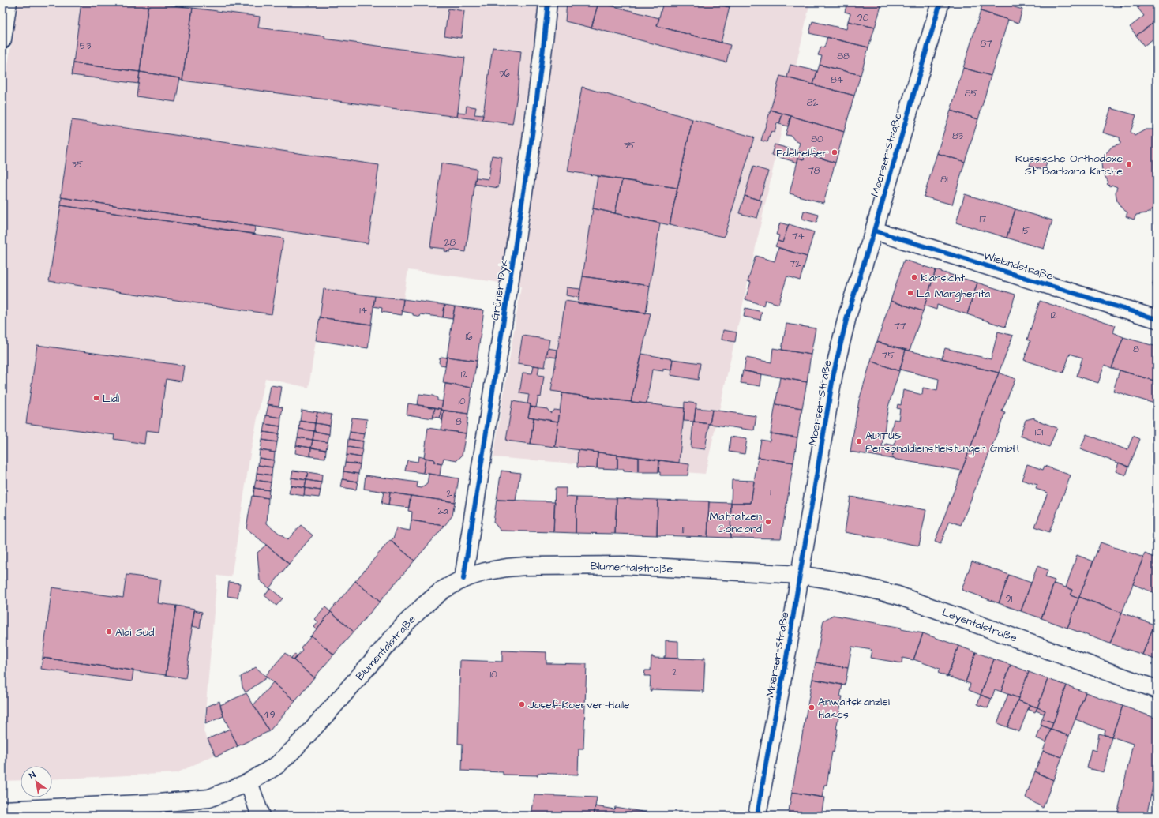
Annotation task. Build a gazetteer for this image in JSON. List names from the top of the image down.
{
  "streets": {
    "main road": [
      "Moerser Straße",
      "Wielandstraße",
      "Grüner Dyk",
      "Blumentalstraße",
      "Leyentalstraße"
    ]
  },
  "crossings": [
    ["Moerser Straße", "Wielandstraße"],
    ["Moerser Straße", "Blumentalstraße"],
    ["Moerser Straße", "Leyentalstraße"],
    ["Grüner Dyk", "Blumentalstraße"],
    ["Blumentalstraße", "Leyentalstraße"]
  ],
  "places": [
    "Edelhelfer",
    "Russische Orthodoxe St. Barbara Kirche",
    "Klarsicht",
    "La Margherita",
    "Lidl",
    "ADITUS Personaldienstleistungen GmbH",
    "Matratzen Concord",
    "Aldi Süd",
    "Josef-Koerver-Halle",
    "Anwaltskanzlei Hakes"
  ],
  "house_numbers": [
    "90",
    "87",
    "53",
    "88",
    "36",
    "84",
    "85",
    "82",
    "83",
    "80",
    "35",
    "35",
    "78",
    "81",
    "17",
    "15",
    "74",
    "28",
    "72",
    "14",
    "12",
    "77",
    "16",
    "8",
    "75",
    "12",
    "10",
    "8",
    "101",
    "1",
    "2",
    "2a",
    "11",
    "91",
    "2",
    "10",
    "49"
  ],
  "north": "top left"
}
